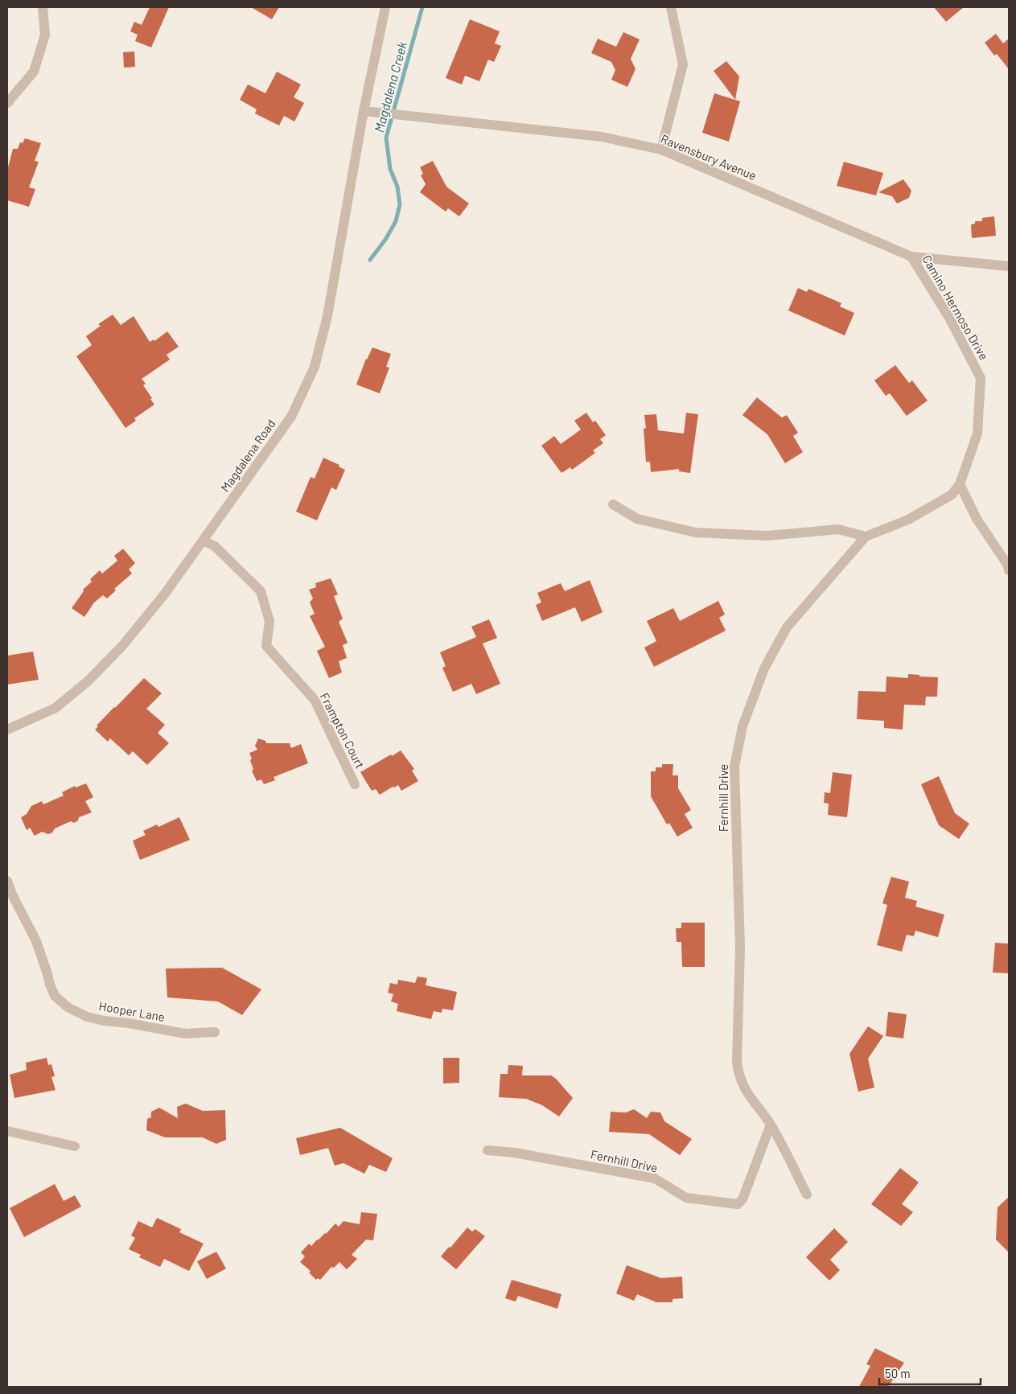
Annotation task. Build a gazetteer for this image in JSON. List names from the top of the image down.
{
  "streets": {
    "street": [
      "Ravensbury Avenue",
      "Camino Hermoso Drive",
      "Magdalena Road",
      "Frampton Court",
      "Fernhill Drive",
      "Hooper Lane"
    ]
  },
  "crossings": [
    ["Ravensbury Avenue", "Camino Hermoso Drive"],
    ["Ravensbury Avenue", "Magdalena Road"],
    ["Camino Hermoso Drive", "Fernhill Drive"],
    ["Magdalena Road", "Frampton Court"]
  ],
  "water": ["Magdalena Creek"],
  "scale_bar": "50 m"
}
